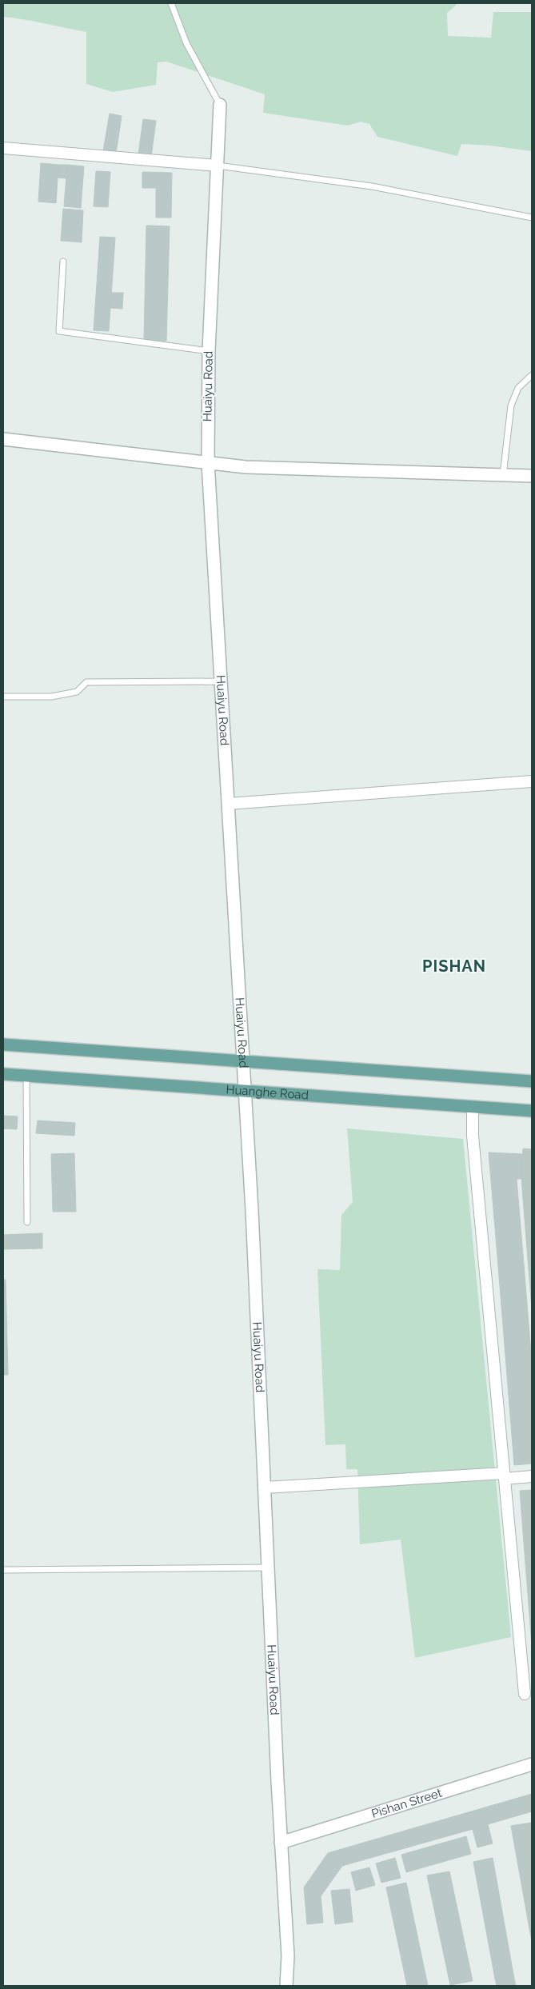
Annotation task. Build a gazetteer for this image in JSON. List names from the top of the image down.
{
  "streets": {
    "main road": ["Huanghe Road"],
    "street": ["Huaiyu Road", "Pishan Street"]
  },
  "crossings": [
    ["Huaiyu Road", "Huanghe Road"],
    ["Huaiyu Road", "Pishan Street"]
  ],
  "districts": ["PISHAN"]
}
